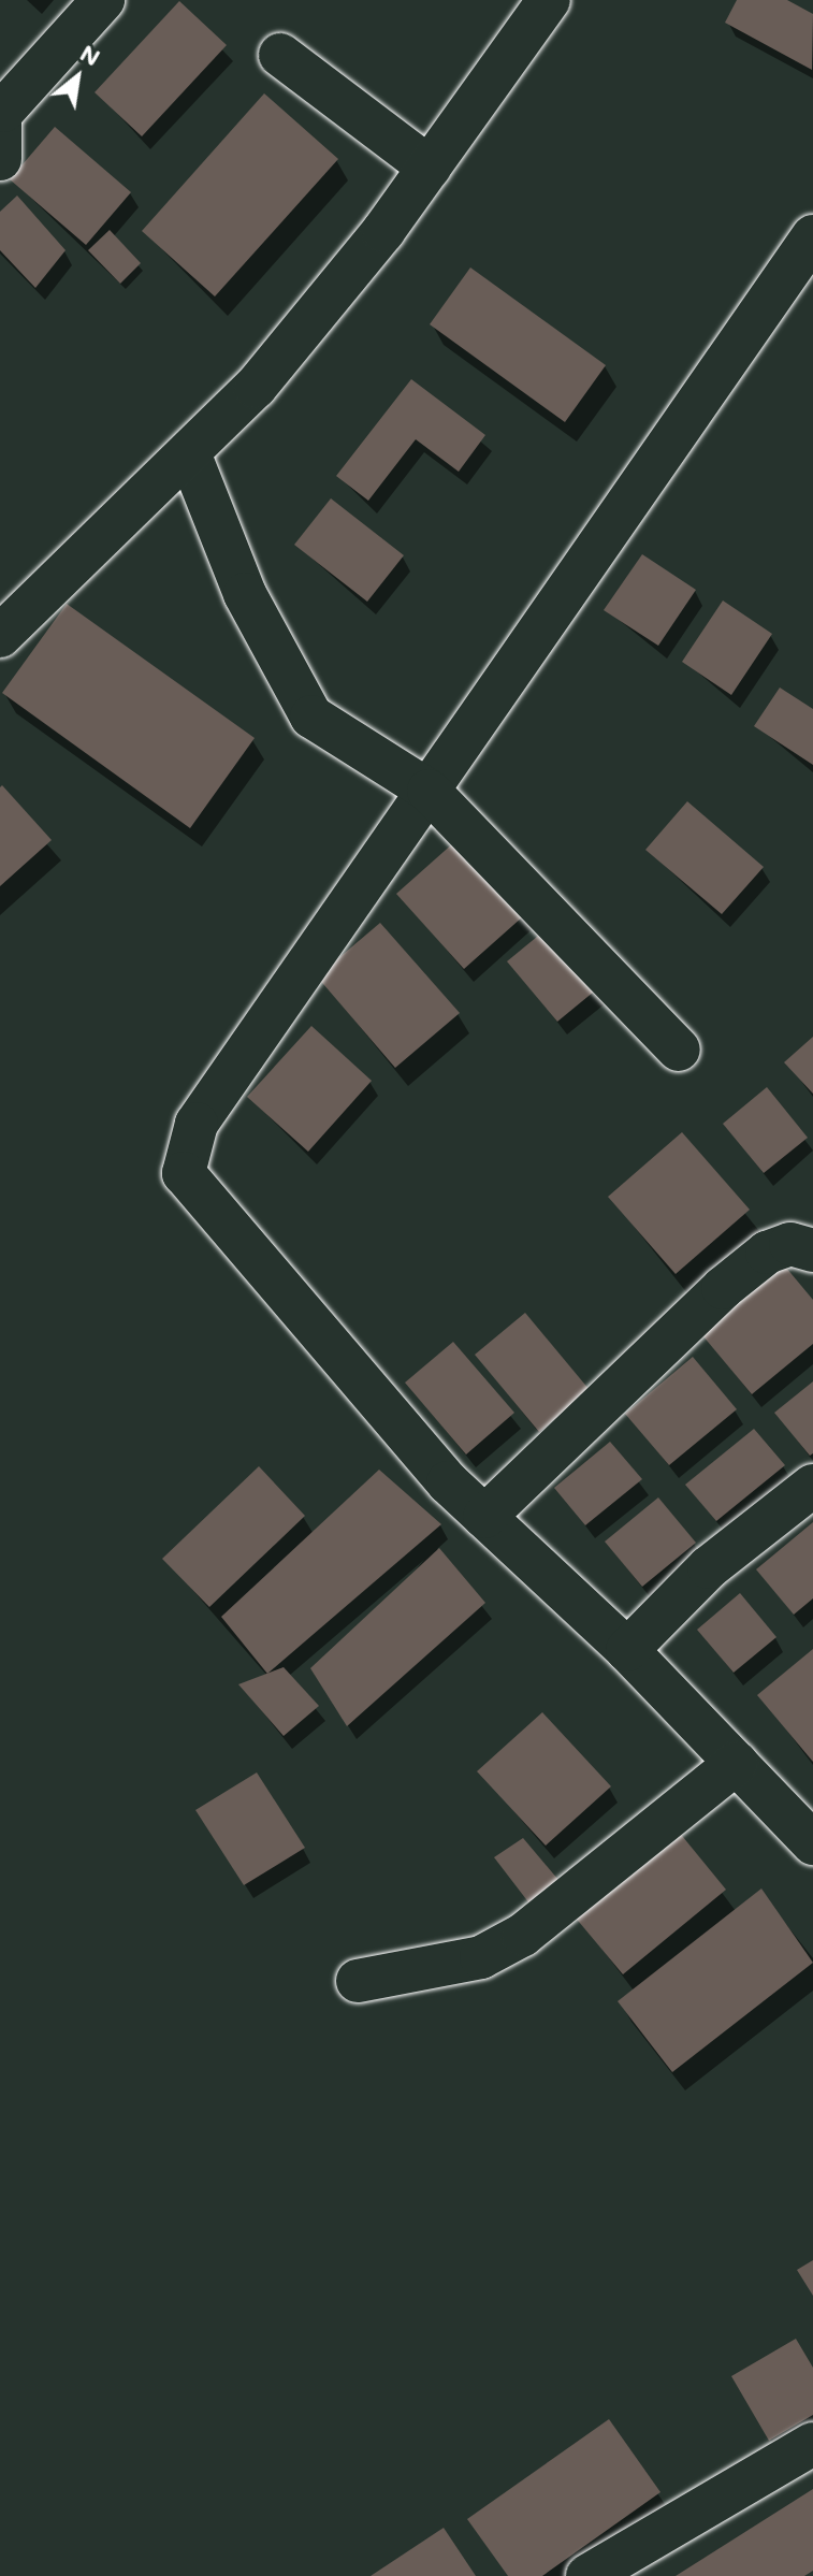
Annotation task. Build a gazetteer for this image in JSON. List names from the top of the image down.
{
  "north": "top right"
}
